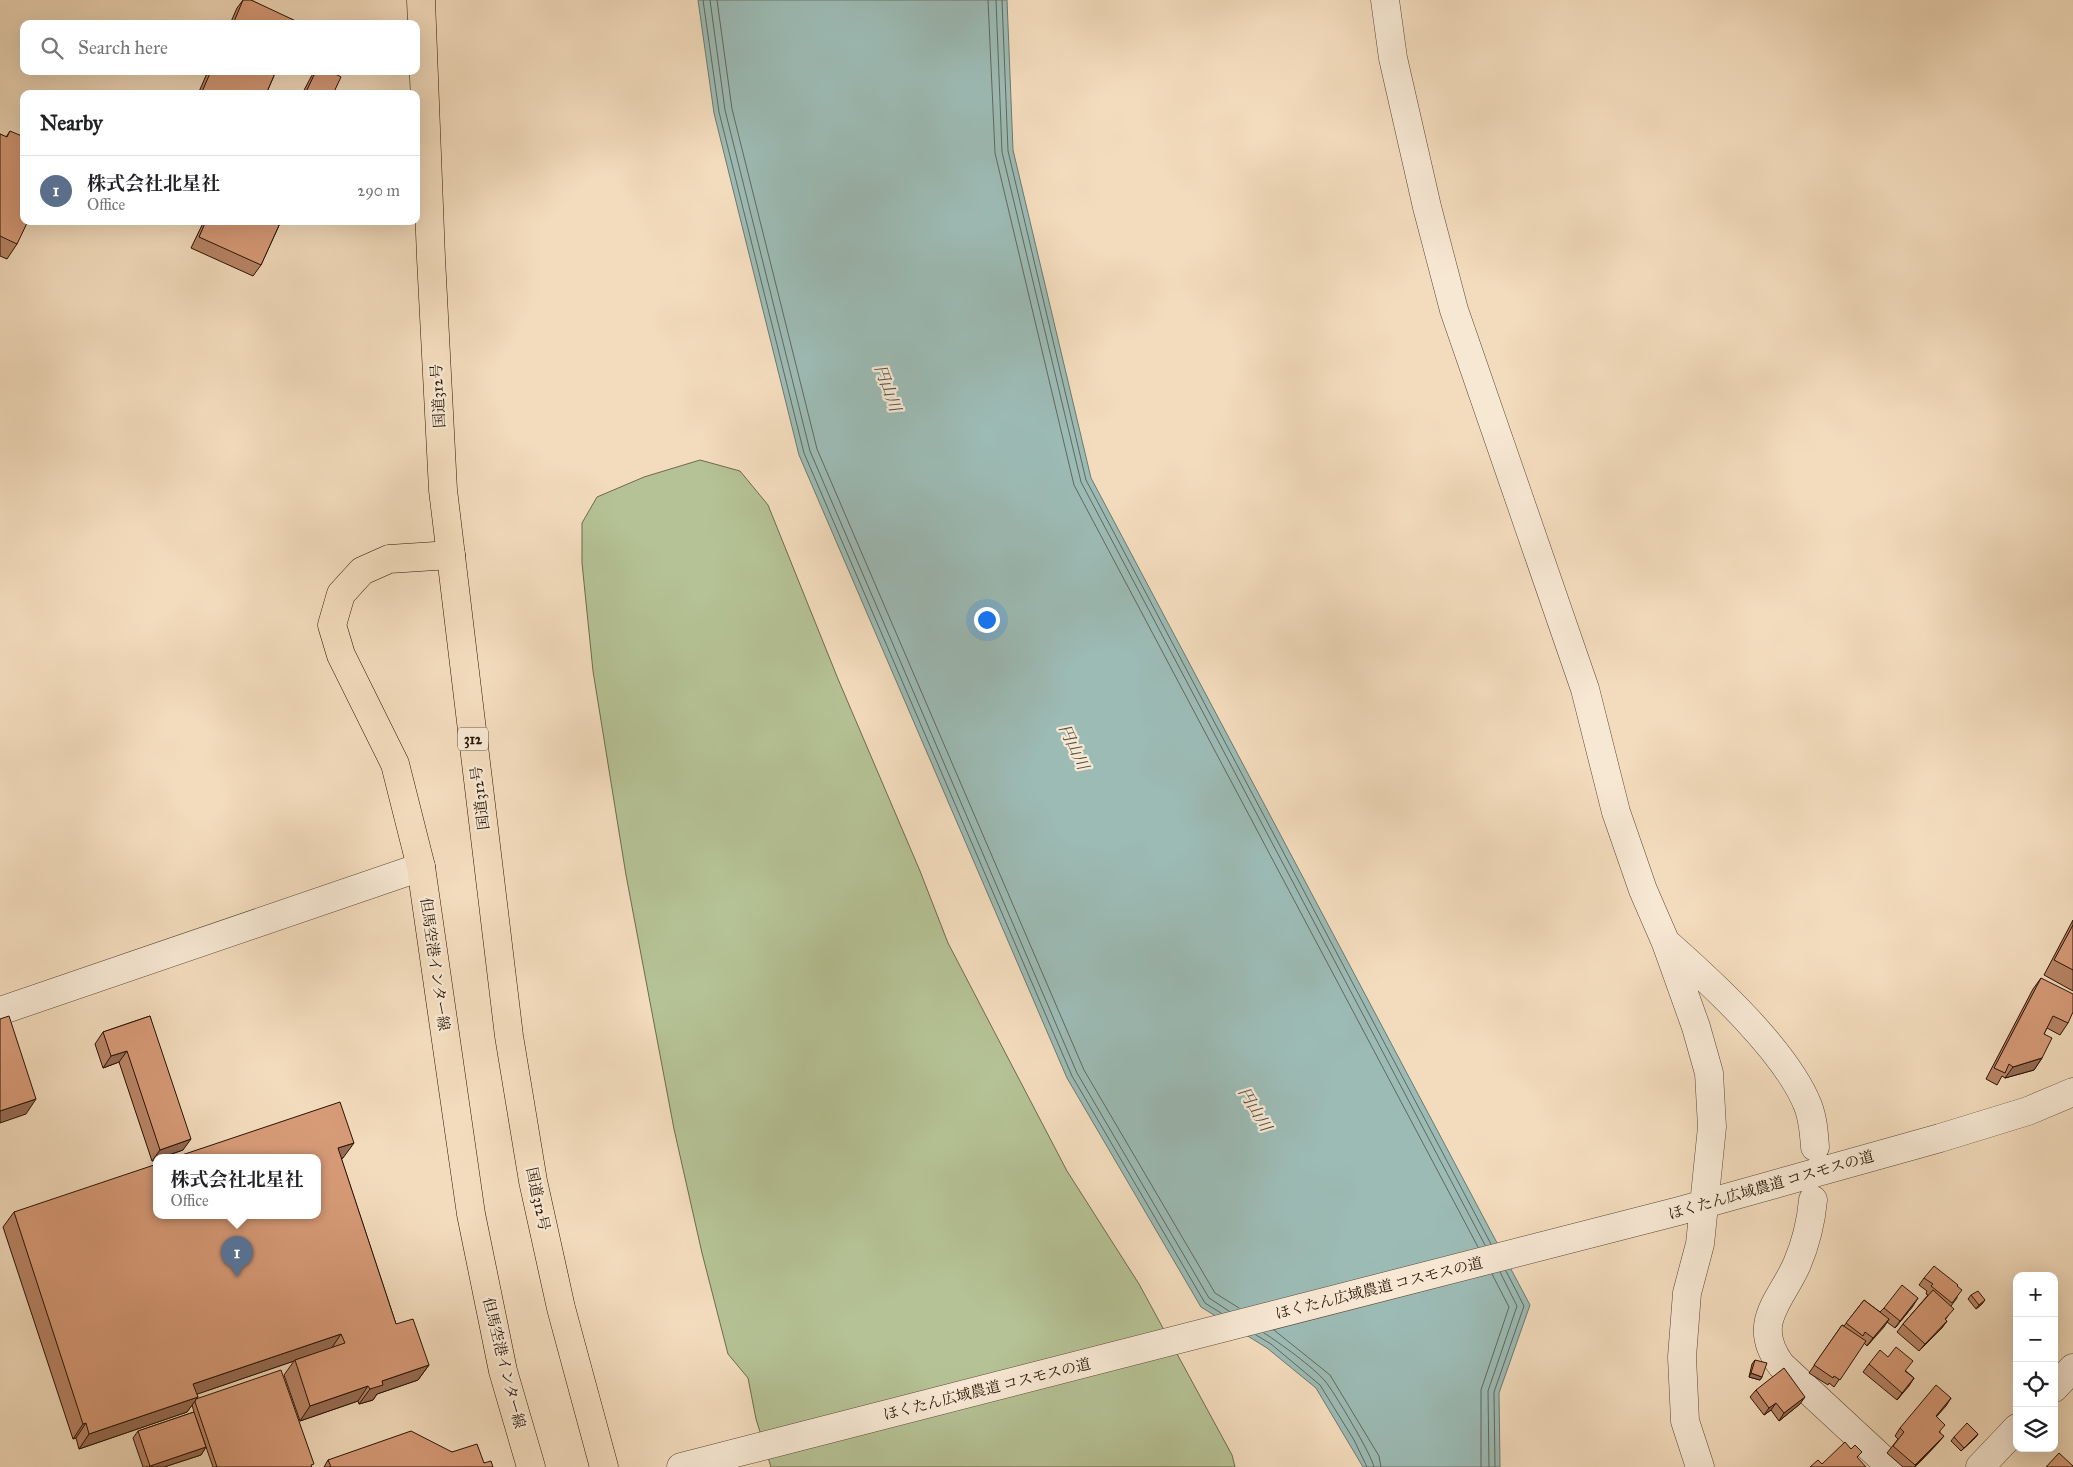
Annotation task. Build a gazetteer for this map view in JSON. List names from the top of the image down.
{
  "streets": {
    "main road": ["国道312号", "312", "但馬空港インター線"],
    "street": ["ほくたん広域農道 コスモスの道"]
  },
  "crossings": [
    ["国道312号", "但馬空港インター線"]
  ],
  "water": ["円山川"],
  "page": {
    "search": "Search here",
    "heading": "Nearby",
    "list": [
      {
        "mark": "1",
        "name": "株式会社北星社",
        "note": "Office",
        "value": "290 m"
      }
    ],
    "popup": ["株式会社北星社", "Office"],
    "pins": "1",
    "map_buttons": ["+", "−"]
  }
}
